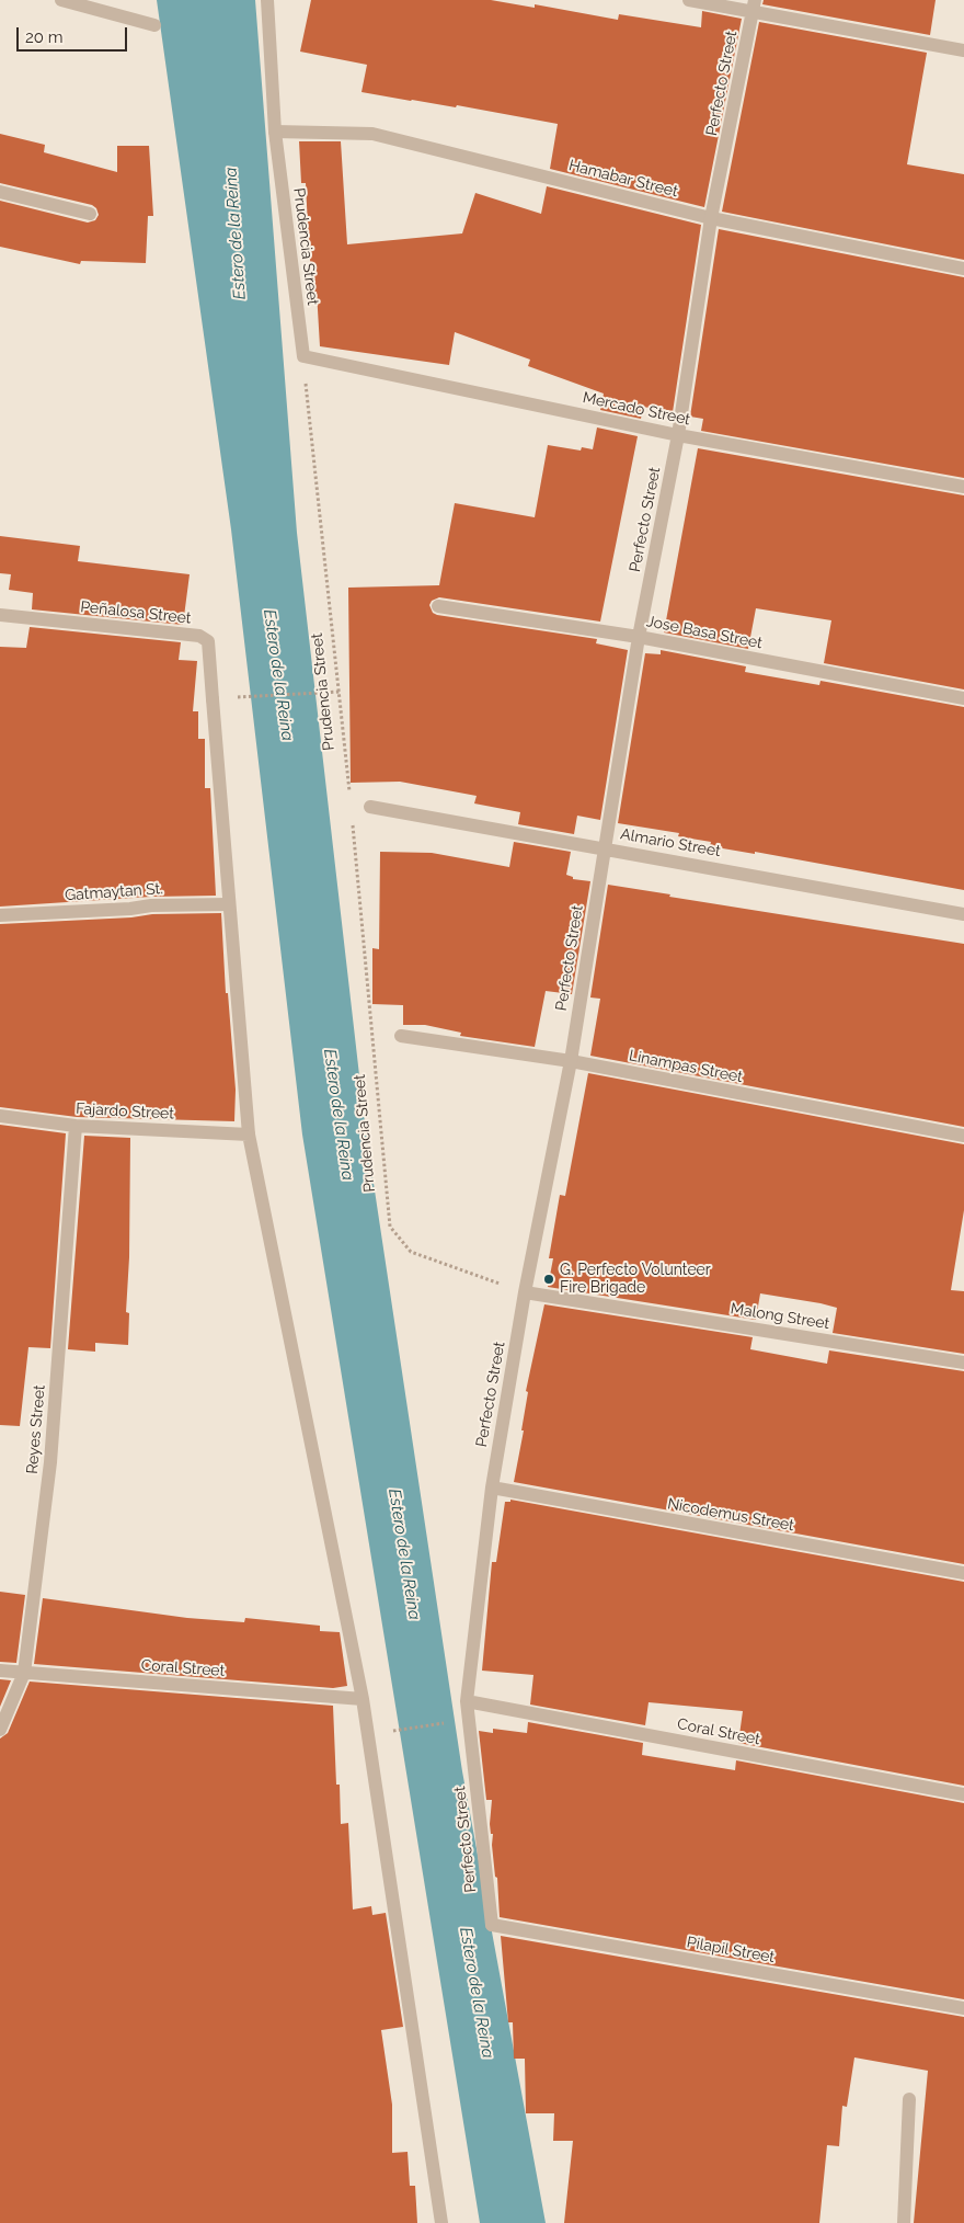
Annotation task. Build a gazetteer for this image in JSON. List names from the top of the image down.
{
  "streets": {
    "street": [
      "Perfecto Street",
      "Hamabar Street",
      "Prudencia Street",
      "Mercado Street",
      "Peñalosa Street",
      "Jose Basa Street",
      "Almario Street",
      "Gatmaytan St.",
      "Linampas Street",
      "Fajardo Street",
      "Malong Street",
      "Reyes Street",
      "Nicodemus Street",
      "Coral Street",
      "Pilapil Street"
    ]
  },
  "crossings": [
    ["Perfecto Street", "Hamabar Street"],
    ["Perfecto Street", "Prudencia Street"],
    ["Perfecto Street", "Mercado Street"],
    ["Perfecto Street", "Jose Basa Street"],
    ["Perfecto Street", "Almario Street"],
    ["Perfecto Street", "Linampas Street"],
    ["Perfecto Street", "Malong Street"],
    ["Perfecto Street", "Nicodemus Street"],
    ["Perfecto Street", "Coral Street"],
    ["Perfecto Street", "Pilapil Street"],
    ["Hamabar Street", "Prudencia Street"],
    ["Prudencia Street", "Mercado Street"],
    ["Prudencia Street", "Malong Street"],
    ["Peñalosa Street", "Gatmaytan St."],
    ["Fajardo Street", "Reyes Street"],
    ["Reyes Street", "Coral Street"]
  ],
  "water": ["Estero de la Reina"],
  "places": ["G. Perfecto Volunteer Fire Brigade"],
  "scale_bar": "20 m"
}
